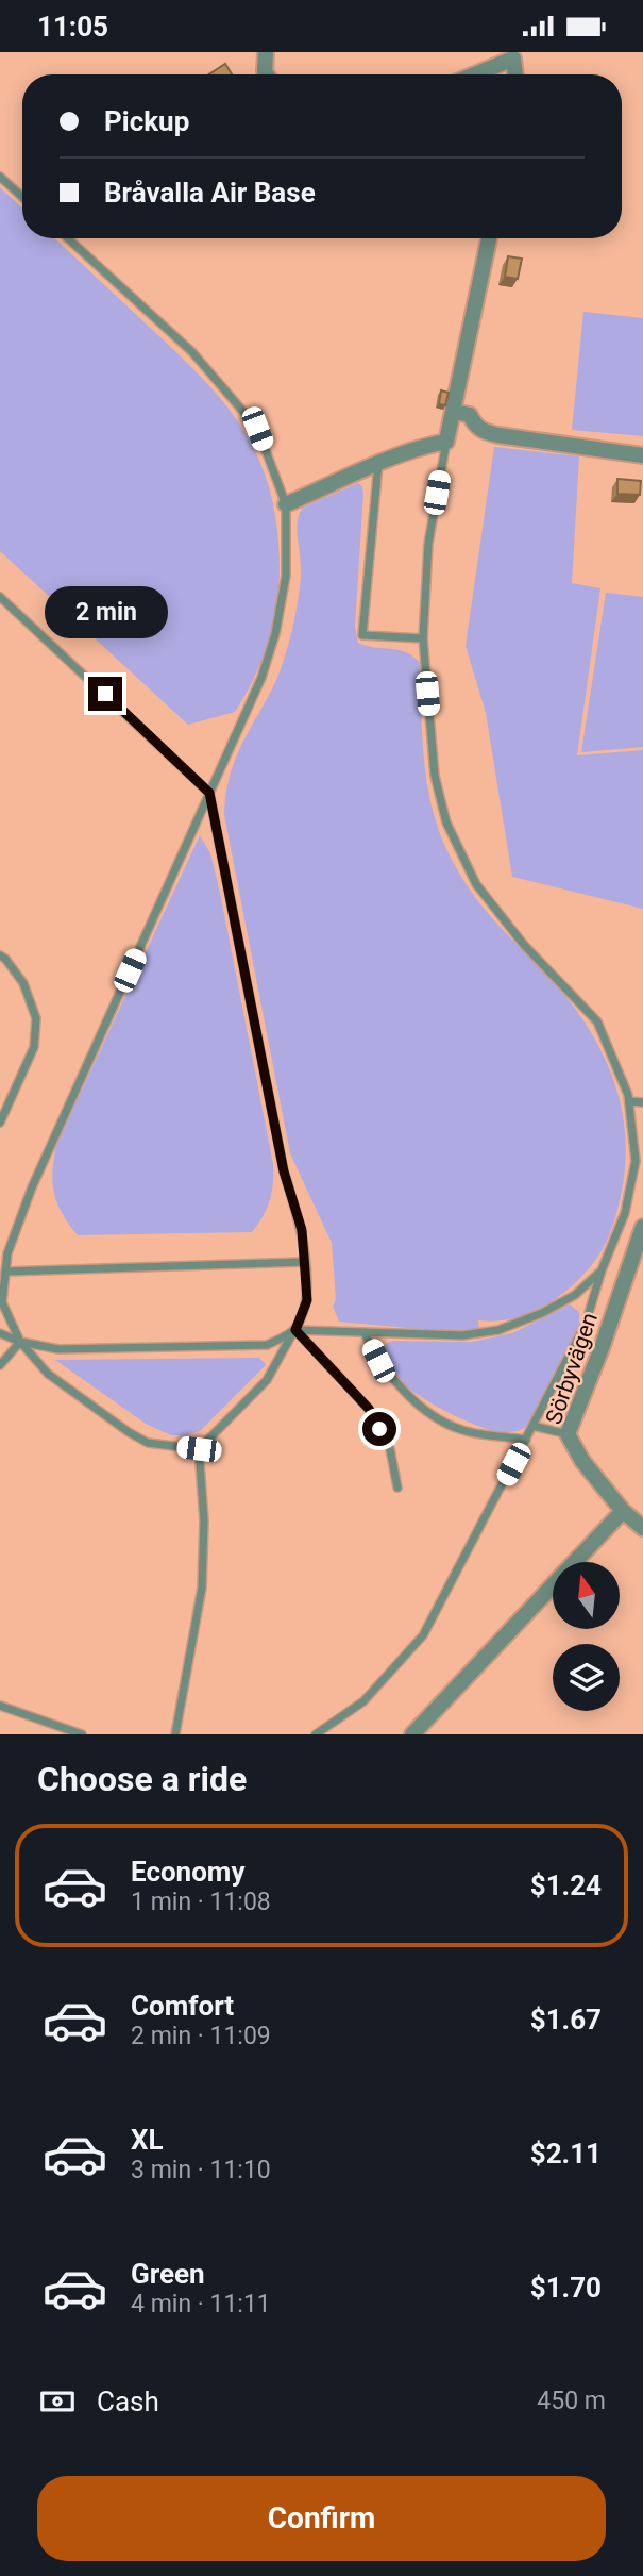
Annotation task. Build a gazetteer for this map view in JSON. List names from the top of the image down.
{
  "streets": {
    "street": ["Sörbyvägen"]
  },
  "north": "top",
  "page": {
    "status": "11:05",
    "banner": ["Pickup", "Bråvalla Air Base"],
    "bubble": "2 min",
    "heading": "Choose a ride",
    "list": [
      {
        "name": "Economy",
        "note": "1 min · 11:08",
        "value": "$1.24"
      },
      {
        "name": "Comfort",
        "note": "2 min · 11:09",
        "value": "$1.67"
      },
      {
        "name": "XL",
        "note": "3 min · 11:10",
        "value": "$2.11"
      },
      {
        "name": "Green",
        "note": "4 min · 11:11",
        "value": "$1.70"
      }
    ],
    "pay": ["Cash", "450 m"],
    "buttons": "Confirm"
  }
}
